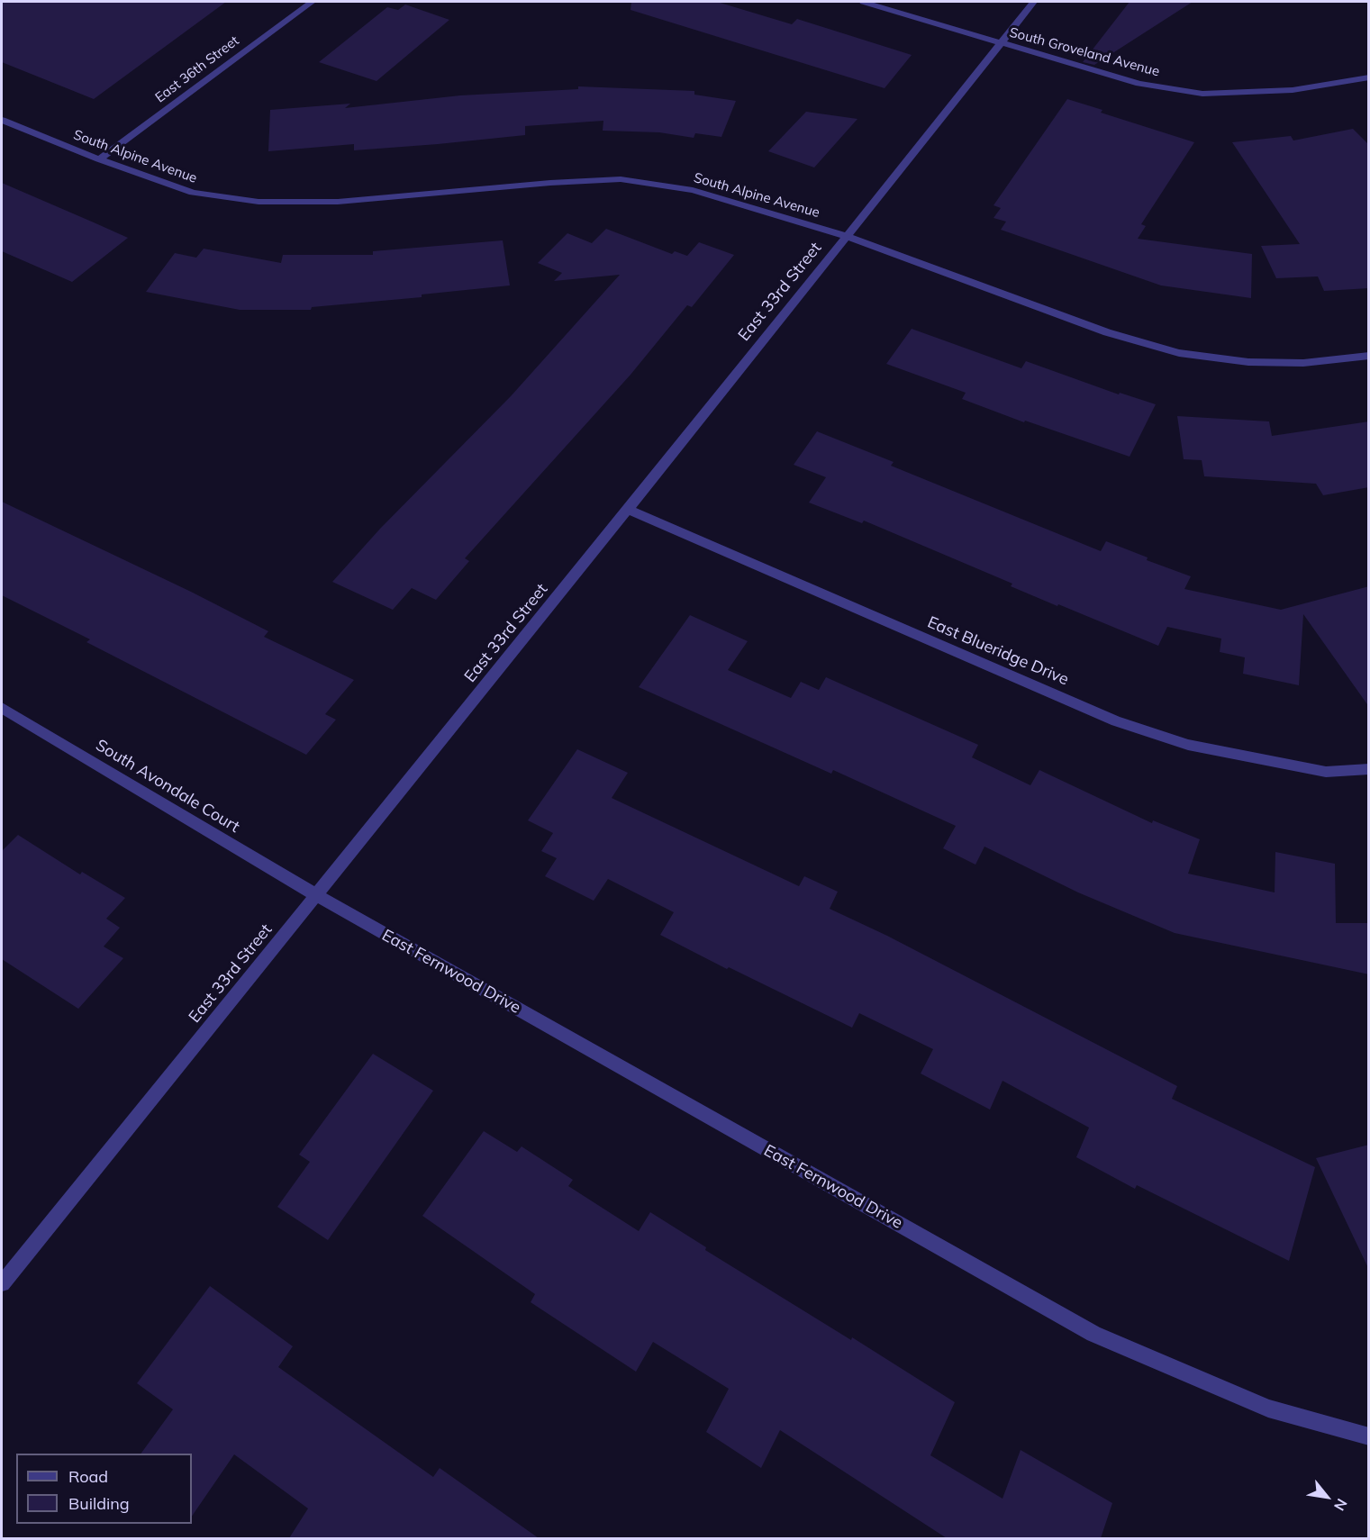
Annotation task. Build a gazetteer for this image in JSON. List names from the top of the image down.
{
  "streets": {
    "street": [
      "South Groveland Avenue",
      "East 36th Street",
      "South Alpine Avenue",
      "East 33rd Street",
      "East Blueridge Drive",
      "South Avondale Court",
      "East Fernwood Drive"
    ]
  },
  "crossings": [
    ["South Groveland Avenue", "East 33rd Street"],
    ["East 36th Street", "South Alpine Avenue"],
    ["South Alpine Avenue", "East 33rd Street"],
    ["East 33rd Street", "East Blueridge Drive"],
    ["East 33rd Street", "South Avondale Court"],
    ["East 33rd Street", "East Fernwood Drive"],
    ["South Avondale Court", "East Fernwood Drive"]
  ],
  "legend": ["Road", "Building"],
  "north": "bottom right"
}
